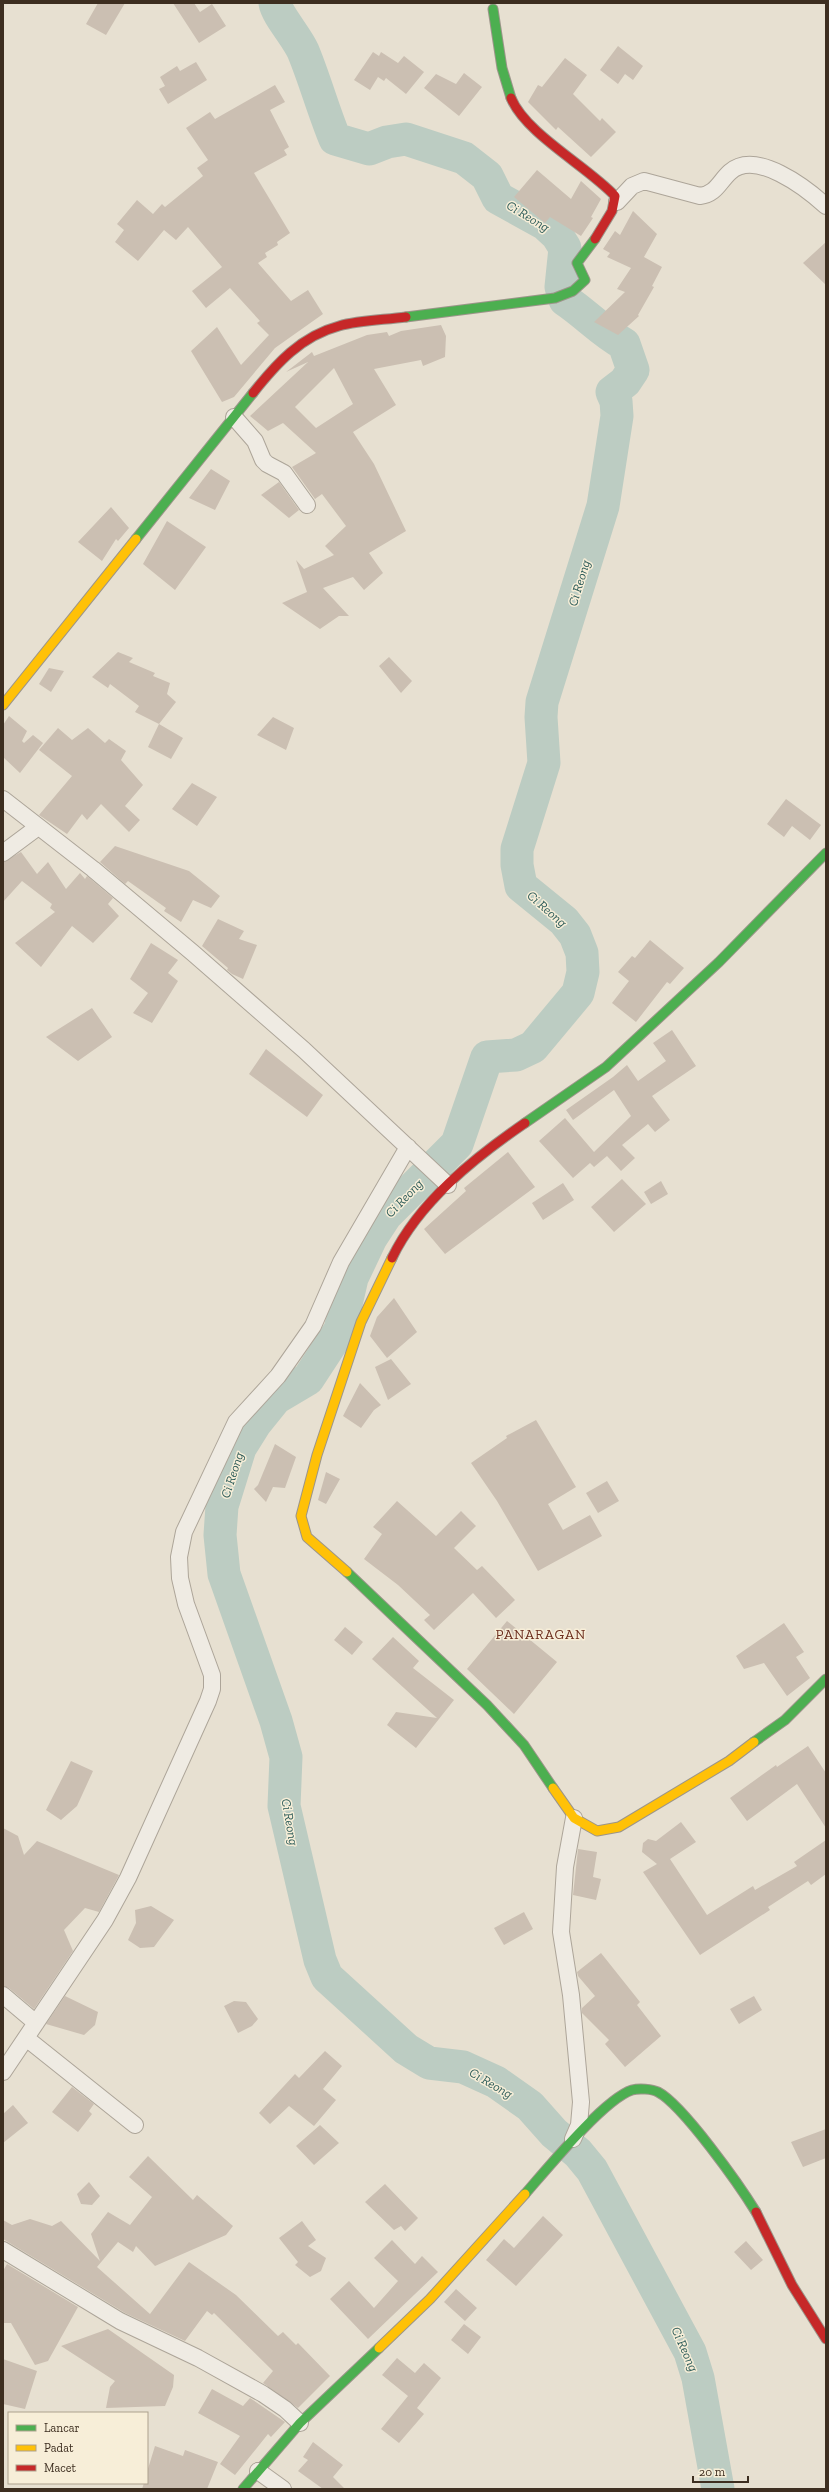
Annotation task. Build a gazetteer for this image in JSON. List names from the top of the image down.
{
  "districts": ["PANARAGAN"],
  "water": ["Ci Reong"],
  "legend": ["Lancar", "Padat", "Macet"],
  "scale_bar": "20 m"
}
